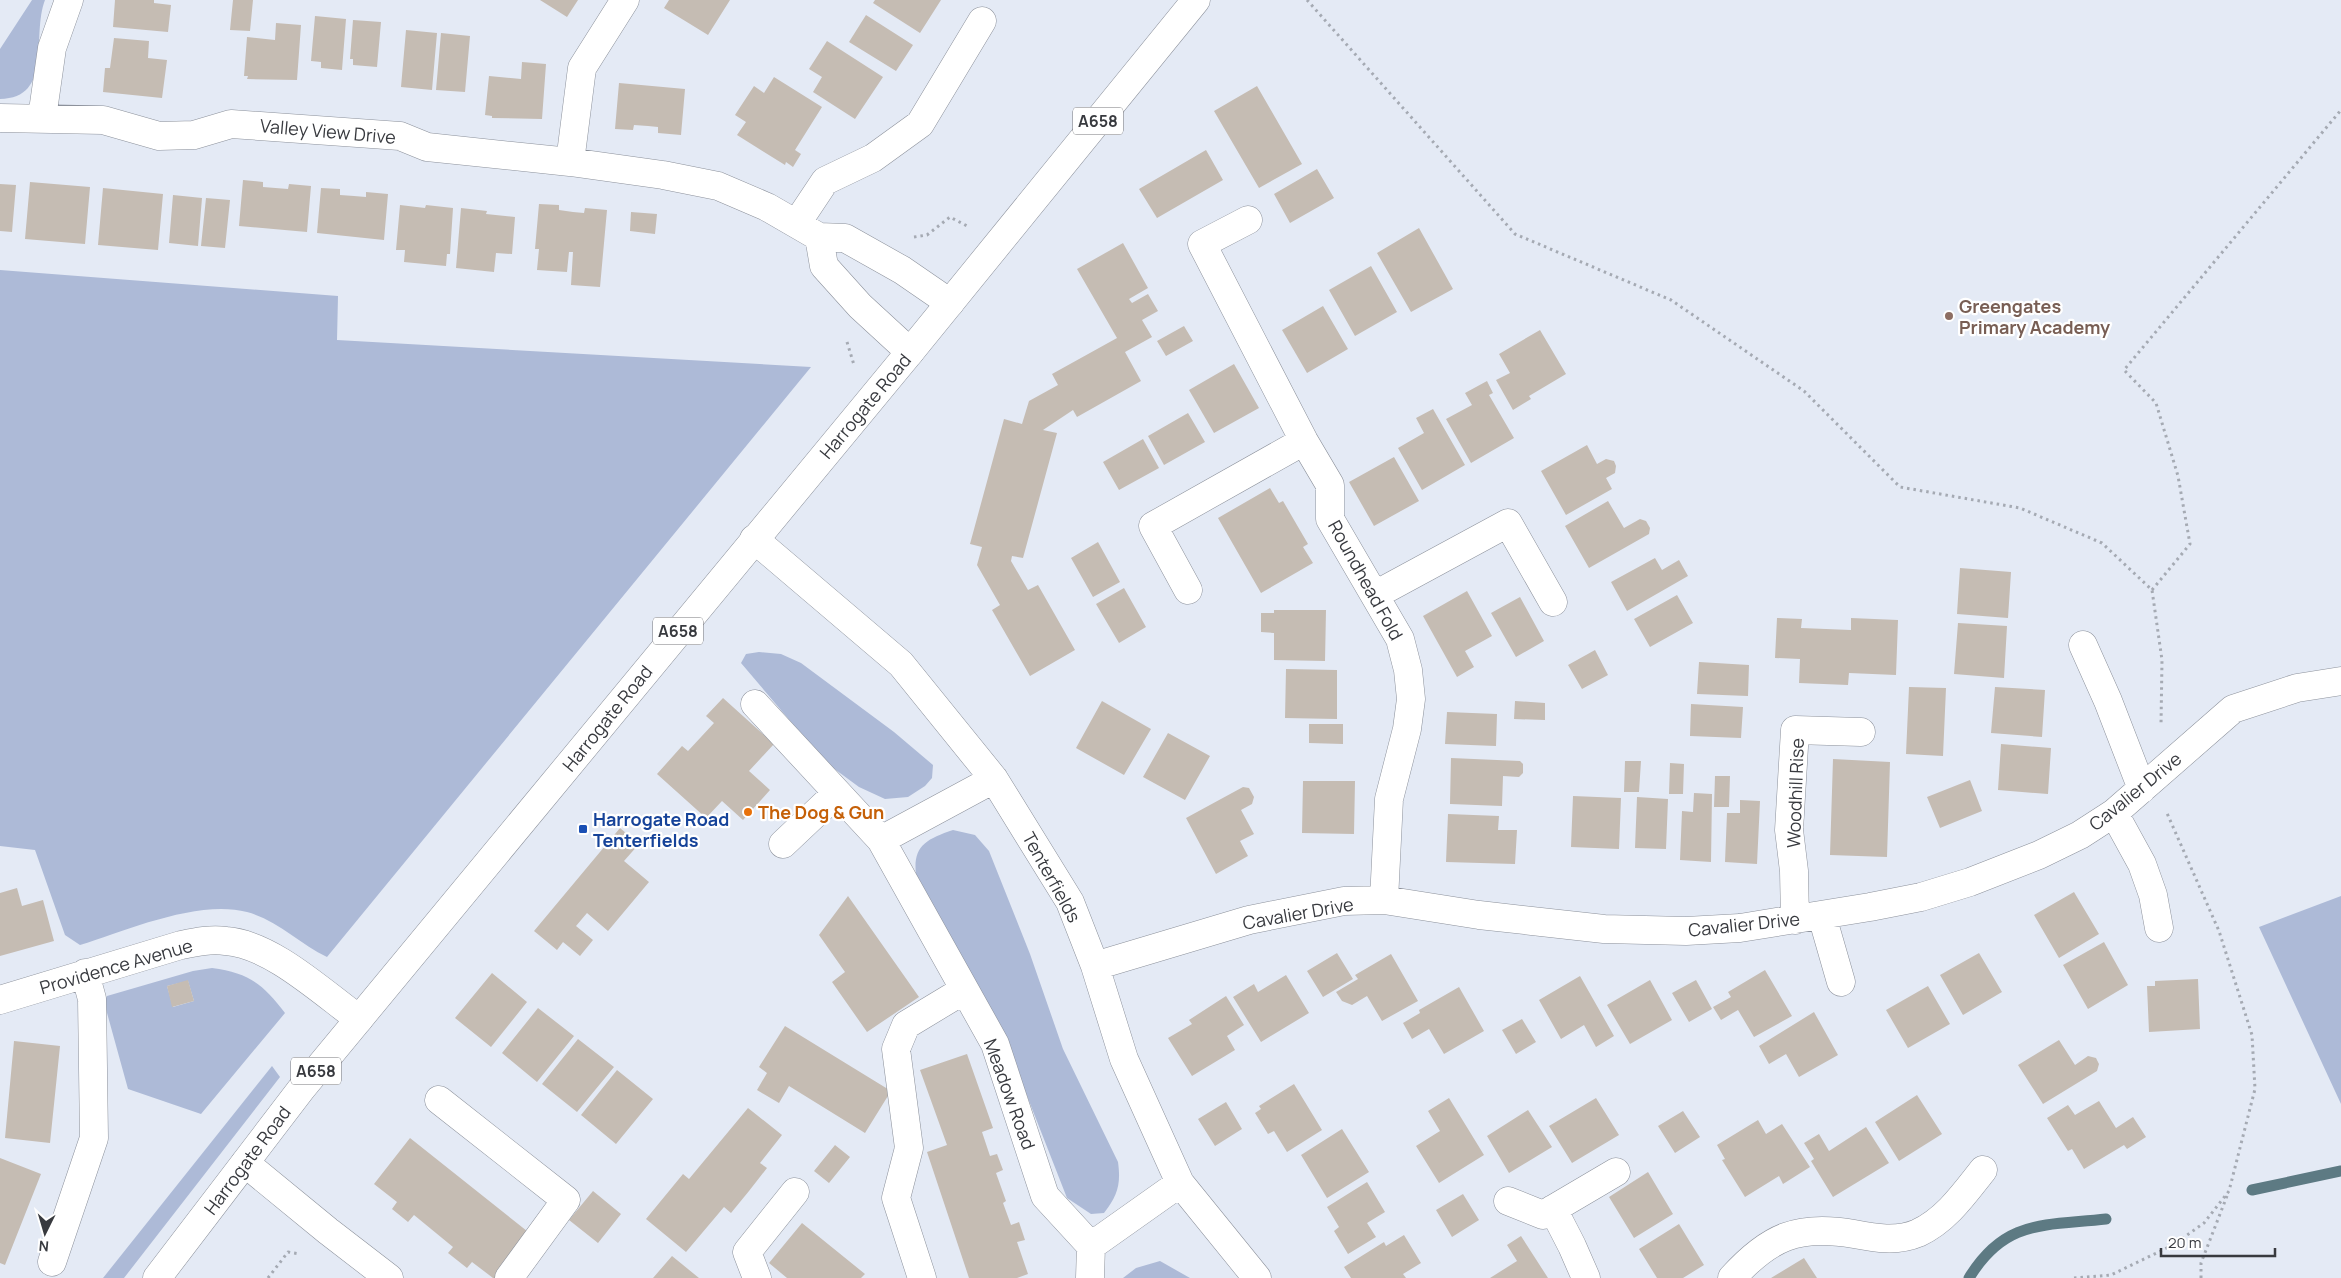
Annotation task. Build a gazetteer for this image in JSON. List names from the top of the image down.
{
  "streets": {
    "main road": [
      "A658",
      "Valley View Drive",
      "Harrogate Road",
      "Roundhead Fold",
      "Cavalier Drive",
      "Woodhill Rise",
      "Tenterfields",
      "Providence Avenue",
      "Meadow Road"
    ]
  },
  "crossings": [
    ["Valley View Drive", "Harrogate Road"],
    ["Harrogate Road", "Tenterfields"],
    ["Harrogate Road", "Providence Avenue"],
    ["Roundhead Fold", "Cavalier Drive"],
    ["Cavalier Drive", "Woodhill Rise"],
    ["Cavalier Drive", "Tenterfields"]
  ],
  "places": {
    "other": ["Greengates Primary Academy", "The Dog & Gun"],
    "transit": ["Harrogate Road Tenterfields"]
  },
  "scale_bar": "20 m",
  "north": "bottom"
}
